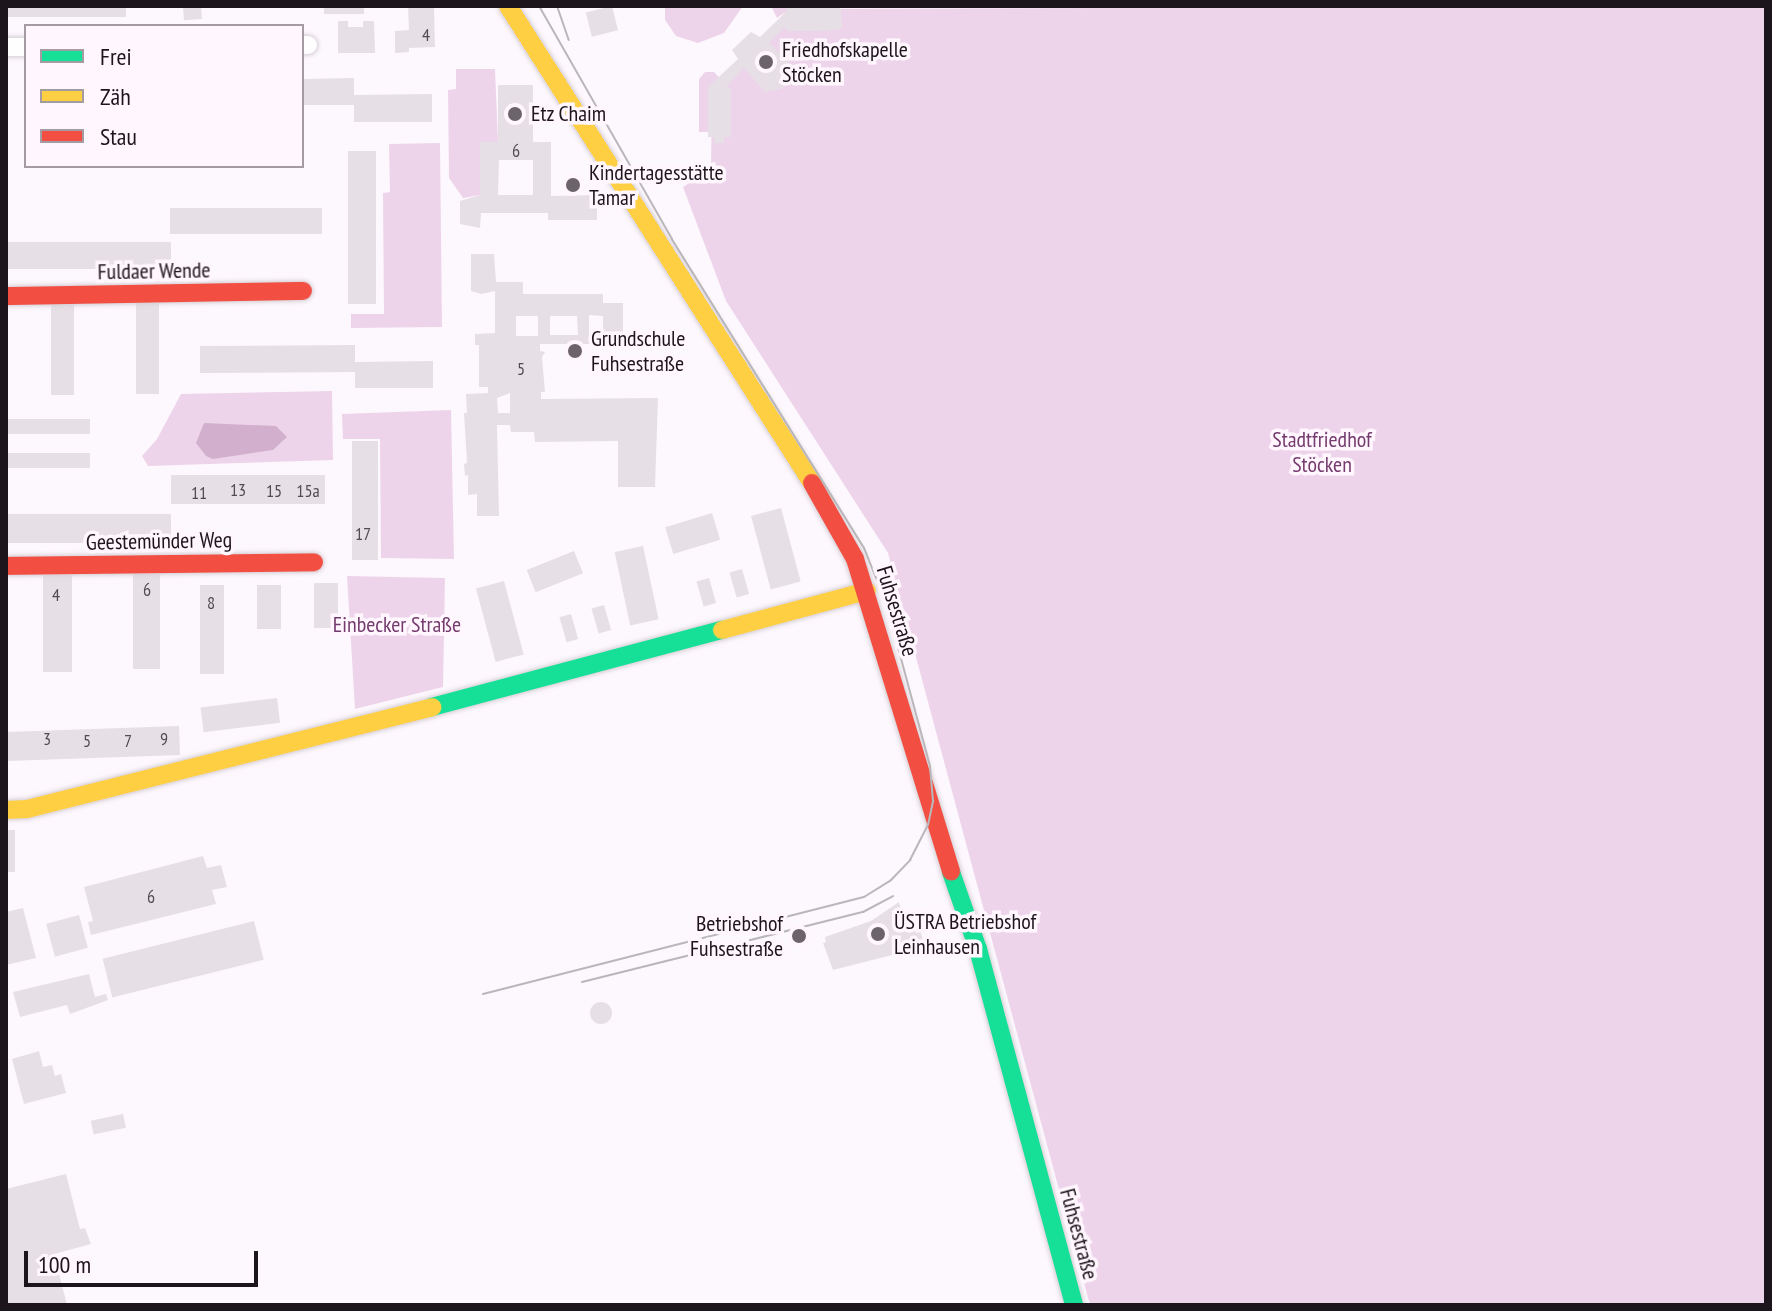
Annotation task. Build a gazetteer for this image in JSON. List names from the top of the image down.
{
  "streets": {
    "street": ["Fuldaer Wende", "Geestemünder Weg", "Fuhsestraße"]
  },
  "parks": ["Stadtfriedhof Stöcken", "Einbecker Straße"],
  "places": [
    "Friedhofskapelle Stöcken",
    "Etz Chaim",
    "Kindertagesstätte Tamar",
    "Grundschule Fuhsestraße",
    "ÜSTRA Betriebshof Leinhausen",
    "Betriebshof Fuhsestraße"
  ],
  "house_numbers": [
    "4",
    "6",
    "5",
    "13",
    "15",
    "15a",
    "11",
    "17",
    "6",
    "4",
    "8",
    "3",
    "9",
    "5",
    "7",
    "6"
  ],
  "legend": ["Frei", "Zäh", "Stau"],
  "scale_bar": "100 m"
}
